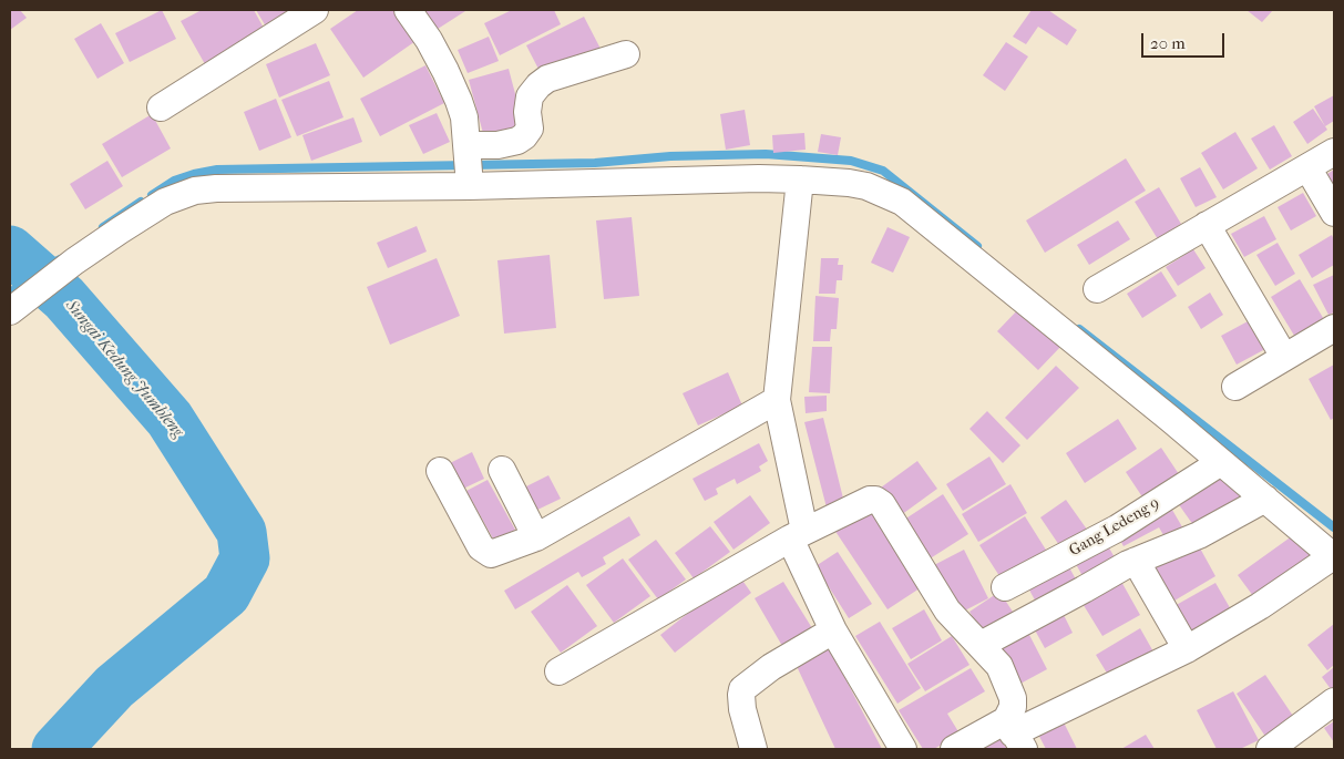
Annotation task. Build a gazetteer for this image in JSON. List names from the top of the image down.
{
  "streets": {
    "street": ["Gang Ledeng 9"]
  },
  "water": ["Sungai Kedung Jumbleng"],
  "scale_bar": "20 m"
}
